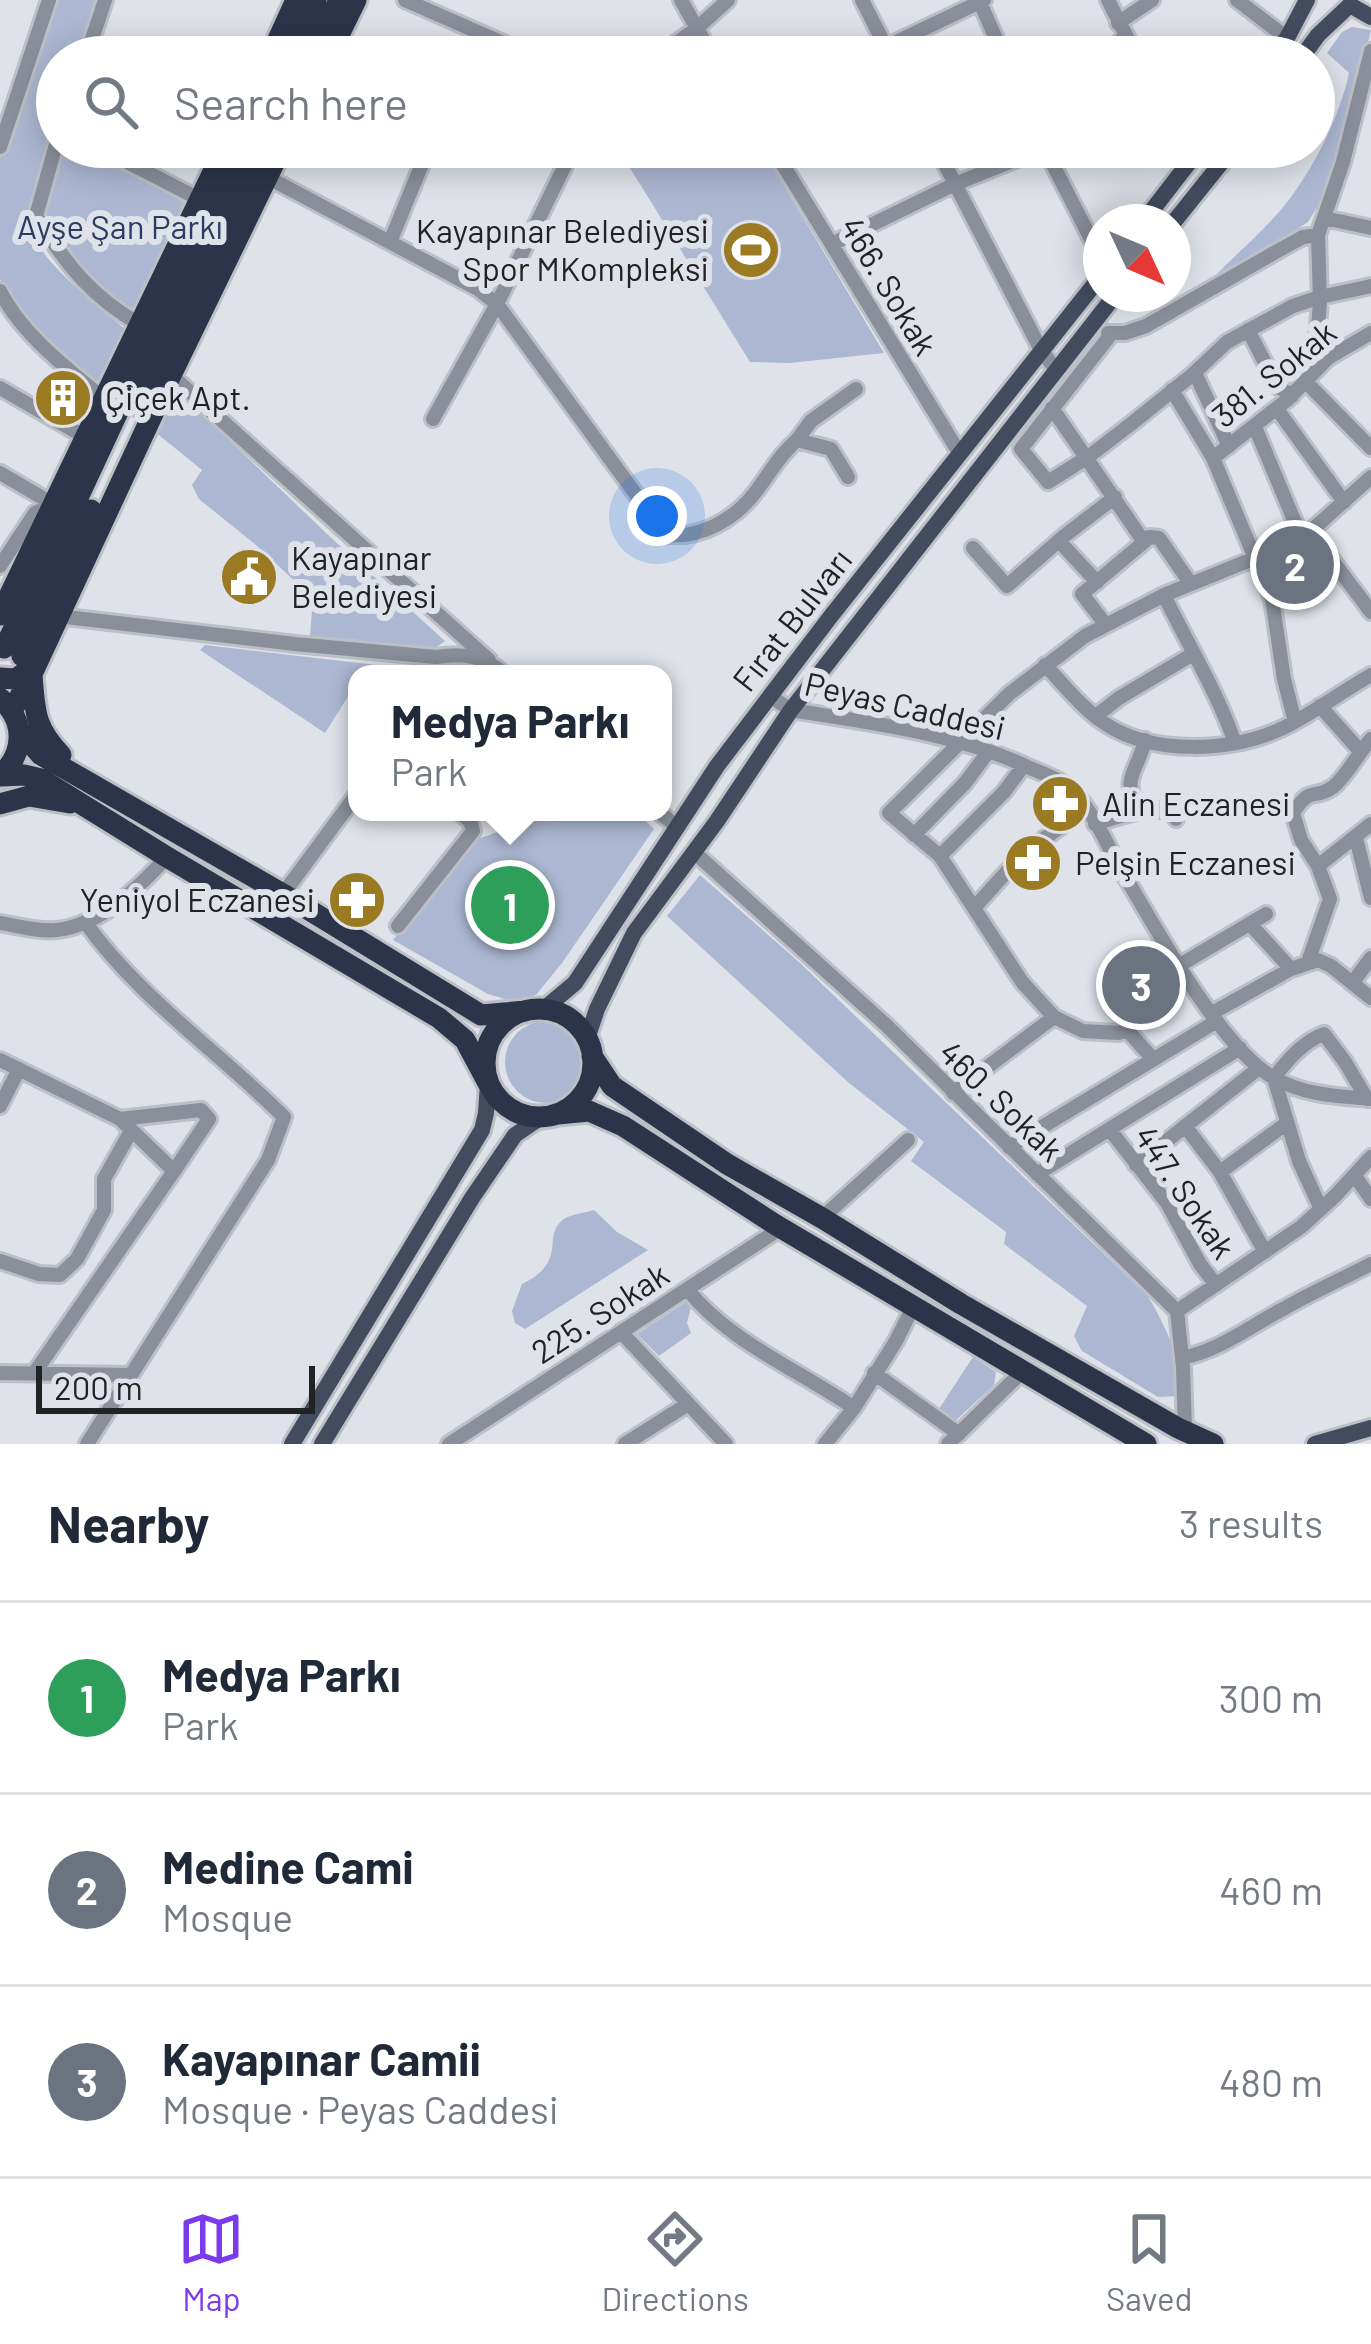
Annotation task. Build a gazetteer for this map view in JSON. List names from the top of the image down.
{
  "streets": {
    "main road": ["Fırat Bulvarı"],
    "street": [
      "466. Sokak",
      "381. Sokak",
      "Peyas Caddesi",
      "460. Sokak",
      "447. Sokak",
      "225. Sokak"
    ]
  },
  "crossings": [
    ["466. Sokak", "Fırat Bulvarı"],
    ["Fırat Bulvarı", "Peyas Caddesi"],
    ["Fırat Bulvarı", "460. Sokak"]
  ],
  "parks": ["Ayşe Şan Parkı"],
  "places": {
    "sports": ["Kayapınar Belediyesi Spor MKompleksi"],
    "building": ["Çiçek Apt."],
    "public building": ["Kayapınar Belediyesi"],
    "pharmacy": ["Alin Eczanesi", "Pelşin Eczanesi", "Yeniyol Eczanesi"]
  },
  "scale_bar": "200 m",
  "north": "bottom right",
  "page": {
    "search": "Search here",
    "pins": ["2", "1", "3"],
    "popup": ["Medya Parkı", "Park"],
    "scale": "200 m",
    "heading": ["Nearby", "3 results"],
    "list": [
      {
        "mark": "1",
        "name": "Medya Parkı",
        "note": "Park",
        "value": "300 m"
      },
      {
        "mark": "2",
        "name": "Medine Cami",
        "note": "Mosque",
        "value": "460 m"
      },
      {
        "mark": "3",
        "name": "Kayapınar Camii",
        "note": "Mosque · Peyas Caddesi",
        "value": "480 m"
      }
    ],
    "nav": ["Map", "Directions", "Saved"]
  }
}
